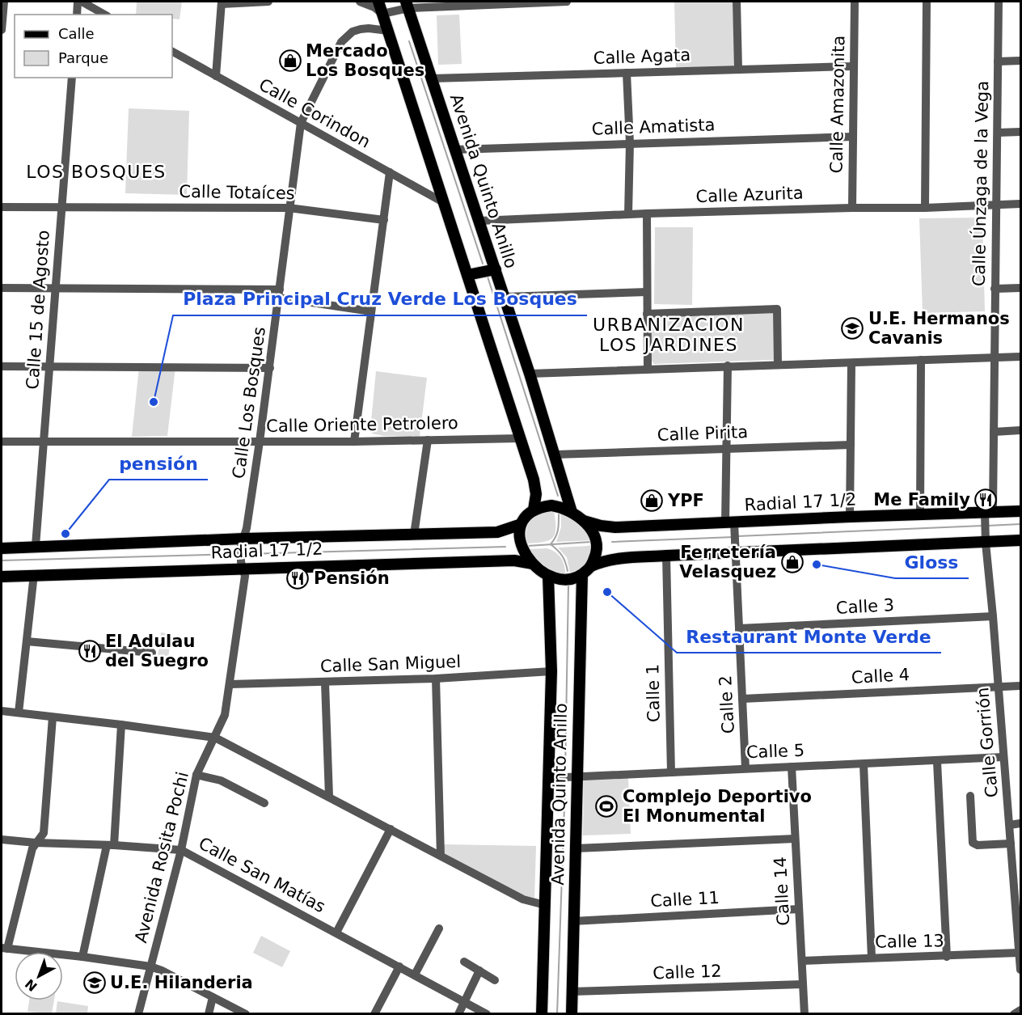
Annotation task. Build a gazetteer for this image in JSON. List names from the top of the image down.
{
  "streets": {
    "main road": ["Avenida Quinto Anillo", "Radial 17 1/2"],
    "street": [
      "Calle Agata",
      "Calle Amazonita",
      "Calle Corindon",
      "Calle Amatista",
      "Calle Únzaga de la Vega",
      "Calle Totaíces",
      "Calle Azurita",
      "Calle 15 de Agosto",
      "Calle Los Bosques",
      "Calle Oriente Petrolero",
      "Calle Pirita",
      "Calle 3",
      "Calle San Miguel",
      "Calle 4",
      "Calle 1",
      "Calle 2",
      "Calle Gorrión",
      "Calle 5",
      "Avenida Rosita Pochi",
      "Calle San Matías",
      "Calle 14",
      "Calle 11",
      "Calle 13",
      "Calle 12"
    ]
  },
  "crossings": [
    ["Calle Agata", "Calle Amazonita"],
    ["Calle Agata", "Avenida Quinto Anillo"],
    ["Calle Amazonita", "Calle Amatista"],
    ["Calle Amazonita", "Calle Azurita"],
    ["Calle Corindon", "Calle Los Bosques"],
    ["Calle Amatista", "Avenida Quinto Anillo"],
    ["Avenida Quinto Anillo", "Calle Azurita"],
    ["Avenida Quinto Anillo", "Calle Pirita"],
    ["Avenida Quinto Anillo", "Radial 17 1/2"],
    ["Avenida Quinto Anillo", "Calle San Miguel"],
    ["Avenida Quinto Anillo", "Calle 5"],
    ["Avenida Quinto Anillo", "Calle 11"],
    ["Avenida Quinto Anillo", "Calle 12"],
    ["Calle Únzaga de la Vega", "Calle Azurita"],
    ["Calle Únzaga de la Vega", "Radial 17 1/2"],
    ["Calle Únzaga de la Vega", "Calle Gorrión"],
    ["Calle Totaíces", "Calle 15 de Agosto"],
    ["Calle Totaíces", "Calle Los Bosques"],
    ["Calle 15 de Agosto", "Calle Oriente Petrolero"],
    ["Calle 15 de Agosto", "Radial 17 1/2"],
    ["Calle Los Bosques", "Calle Oriente Petrolero"],
    ["Calle Los Bosques", "Radial 17 1/2"],
    ["Calle Los Bosques", "Avenida Rosita Pochi"],
    ["Calle Pirita", "Calle 2"],
    ["Radial 17 1/2", "Calle 2"],
    ["Radial 17 1/2", "Calle Gorrión"],
    ["Radial 17 1/2", "Avenida Rosita Pochi"],
    ["Calle 3", "Calle 2"],
    ["Calle 3", "Calle Gorrión"],
    ["Calle San Miguel", "Avenida Rosita Pochi"],
    ["Calle 4", "Calle 2"],
    ["Calle 4", "Calle Gorrión"],
    ["Calle 1", "Calle 5"],
    ["Calle 2", "Calle 5"],
    ["Calle Gorrión", "Calle 5"],
    ["Calle Gorrión", "Calle 13"],
    ["Calle 5", "Calle 14"],
    ["Avenida Rosita Pochi", "Calle San Matías"],
    ["Calle 14", "Calle 11"],
    ["Calle 14", "Calle 13"],
    ["Calle 14", "Calle 12"]
  ],
  "districts": ["LOS BOSQUES", "URBANIZACION LOS JARDINES"],
  "places": {
    "shop": ["Mercado Los Bosques", "YPF", "Ferretería Velasquez"],
    "school or university": ["U.E. Hermanos Cavanis", "U.E. Hilanderia"],
    "other": [
      "Plaza Principal Cruz Verde Los Bosques",
      "pensión",
      "Gloss",
      "Restaurant Monte Verde"
    ],
    "restaurant": ["Me Family", "Pensión", "El Adulau del Suegro"],
    "sports": ["Complejo Deportivo El Monumental"]
  },
  "legend": ["Calle", "Parque"],
  "north": "bottom left"
}
